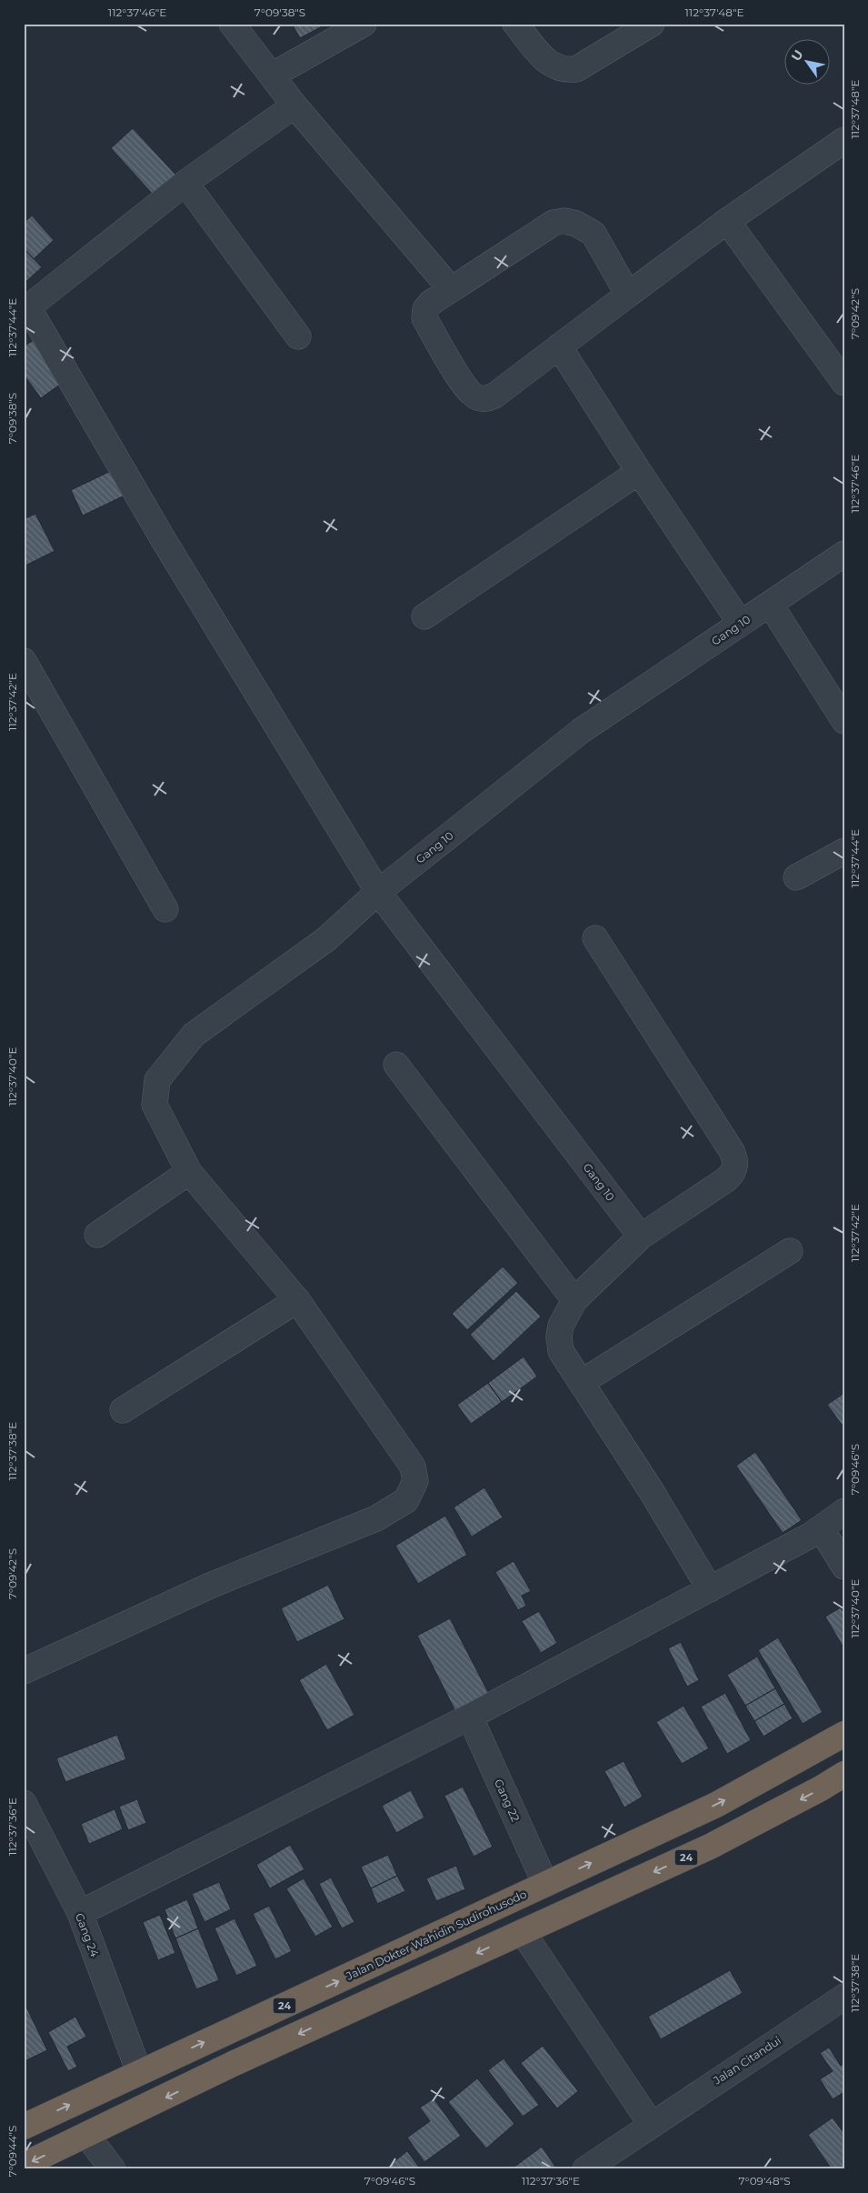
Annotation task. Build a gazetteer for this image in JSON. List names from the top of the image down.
{
  "streets": {
    "highway": ["24", "Jalan Dokter Wahidin Sudirohusodo"],
    "street": [
      "Gang 10",
      "Gang 22",
      "Gang 24",
      "Jalan Citandui"
    ]
  },
  "crossings": [
    ["Gang 22", "Jalan Dokter Wahidin Sudirohusodo"],
    ["Gang 24", "Jalan Dokter Wahidin Sudirohusodo"]
  ],
  "north": "top left",
  "coordinates": [
    "112°37'46\"E",
    "7°09'38\"S",
    "112°37'48\"E",
    "7°09'42\"S",
    "112°37'44\"E",
    "112°37'42\"E",
    "112°37'40\"E",
    "112°37'38\"E",
    "7°09'46\"S",
    "112°37'36\"E",
    "7°09'44\"S",
    "7°09'48\"S"
  ]
}
